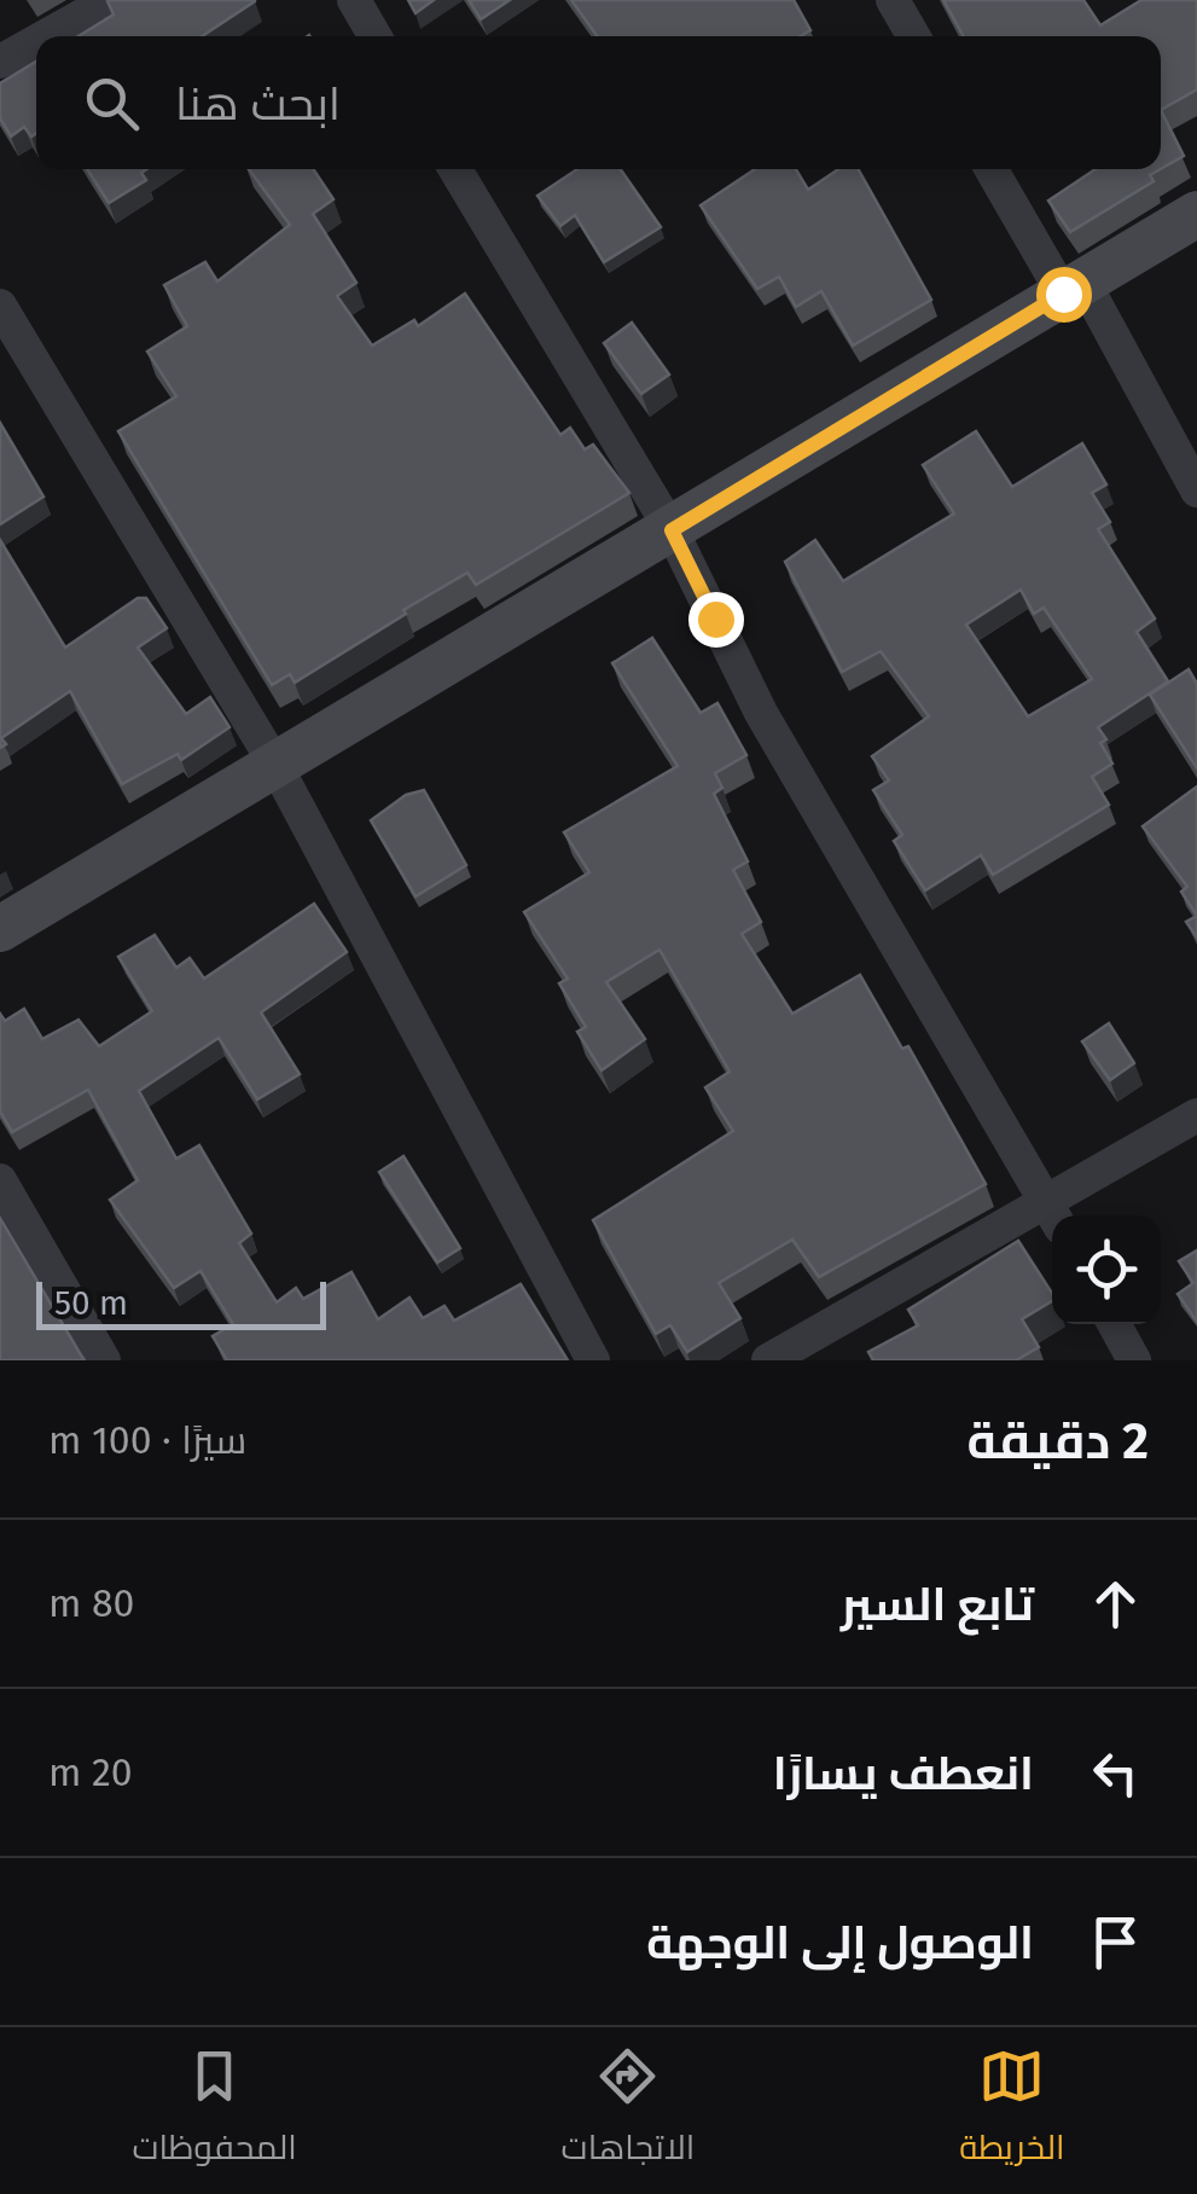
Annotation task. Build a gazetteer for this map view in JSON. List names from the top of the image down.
{
  "scale_bar": "50 m",
  "page": {
    "search": "ابحث هنا",
    "scale": "50 m",
    "heading": ["2 دقيقة", "سيرًا · 100 m"],
    "list": [
      ["تابع السير", "80 m"],
      ["انعطف يسارًا", "20 m"],
      "الوصول إلى الوجهة"
    ],
    "nav": ["الخريطة", "الاتجاهات", "المحفوظات"]
  }
}
